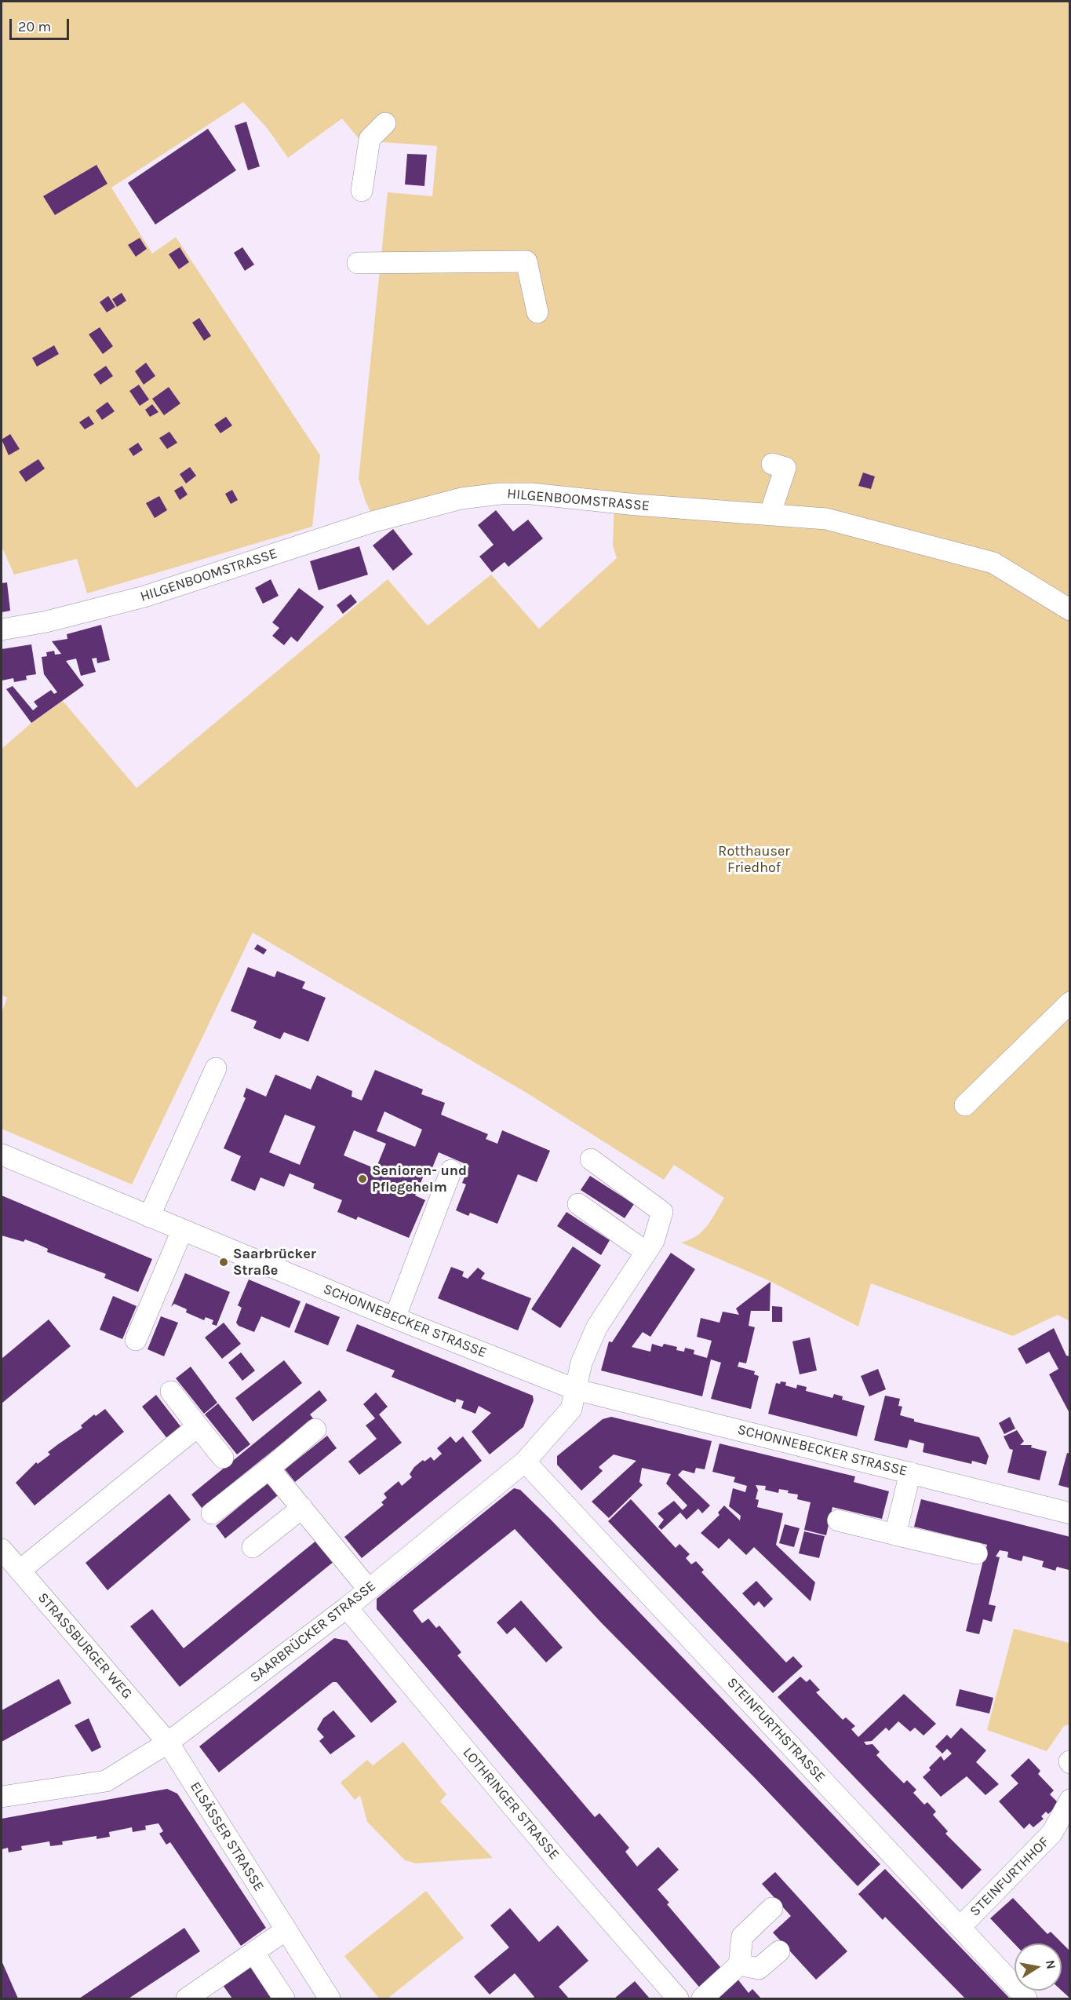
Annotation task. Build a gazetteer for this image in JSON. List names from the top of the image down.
{
  "streets": {
    "street": [
      "HILGENBOOMSTRASSE",
      "SCHONNEBECKER STRASSE",
      "SAARBRÜCKER STRASSE",
      "STRASSBURGER WEG",
      "STEINFURTHSTRASSE",
      "LOTHRINGER STRASSE",
      "ELSÄSSER STRASSE",
      "STEINFURTHHOF"
    ]
  },
  "crossings": [
    ["SCHONNEBECKER STRASSE", "SAARBRÜCKER STRASSE"],
    ["SAARBRÜCKER STRASSE", "STRASSBURGER WEG"],
    ["SAARBRÜCKER STRASSE", "STEINFURTHSTRASSE"],
    ["SAARBRÜCKER STRASSE", "LOTHRINGER STRASSE"],
    ["SAARBRÜCKER STRASSE", "ELSÄSSER STRASSE"],
    ["STRASSBURGER WEG", "ELSÄSSER STRASSE"],
    ["STEINFURTHSTRASSE", "STEINFURTHHOF"]
  ],
  "parks": ["Rotthauser Friedhof"],
  "places": ["Senioren- und Pflegeheim", "Saarbrücker Straße"],
  "scale_bar": "20 m",
  "north": "right"
}
